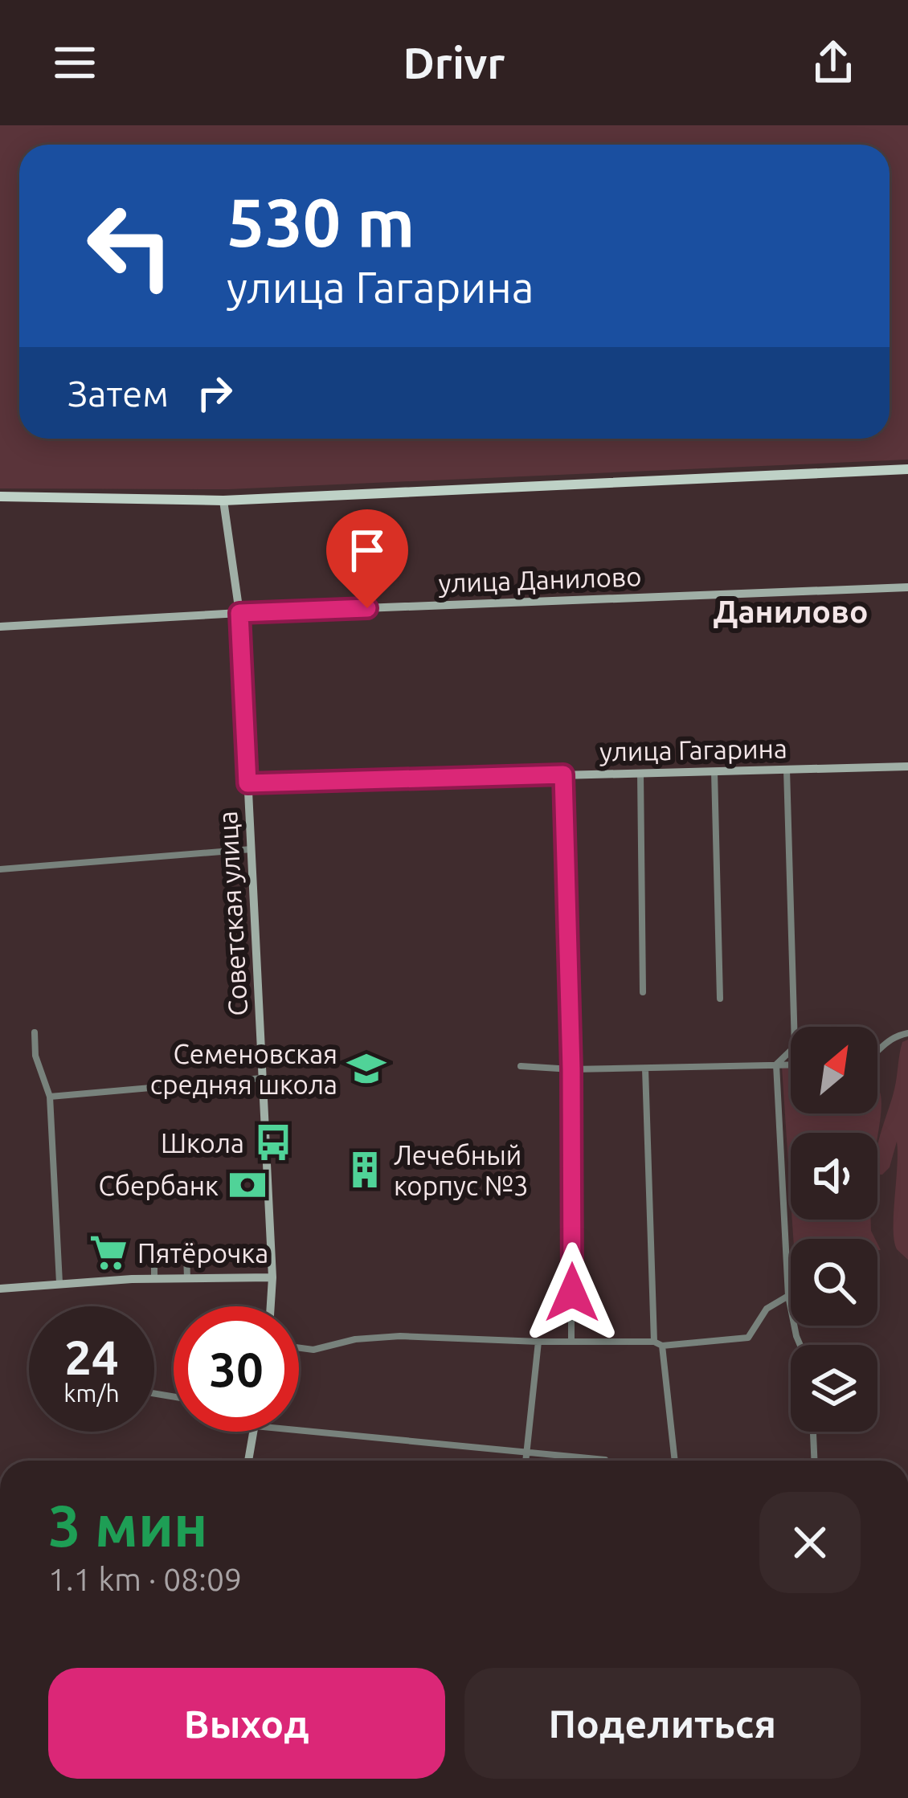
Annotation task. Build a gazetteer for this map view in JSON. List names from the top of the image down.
{
  "streets": {
    "street": ["улица Данилово", "улица Гагарина", "Советская улица"]
  },
  "crossings": [
    ["улица Данилово", "Советская улица"],
    ["улица Гагарина", "Советская улица"]
  ],
  "districts": ["Данилово"],
  "places": {
    "school or university": ["Семеновская средняя школа"],
    "bus stop": ["Школа"],
    "building": ["Лечебный корпус №3"],
    "bank": ["Сбербанк"],
    "supermarket": ["Пятёрочка"]
  },
  "north": "top right",
  "page": {
    "header": "Drivr",
    "turn": ["530 m", "улица Гагарина"],
    "then": "Затем",
    "speed": "24 km/h",
    "limit": "30",
    "heading": ["3 мин", "1.1 km · 08:09"],
    "buttons": ["Выход", "Поделиться"]
  }
}
